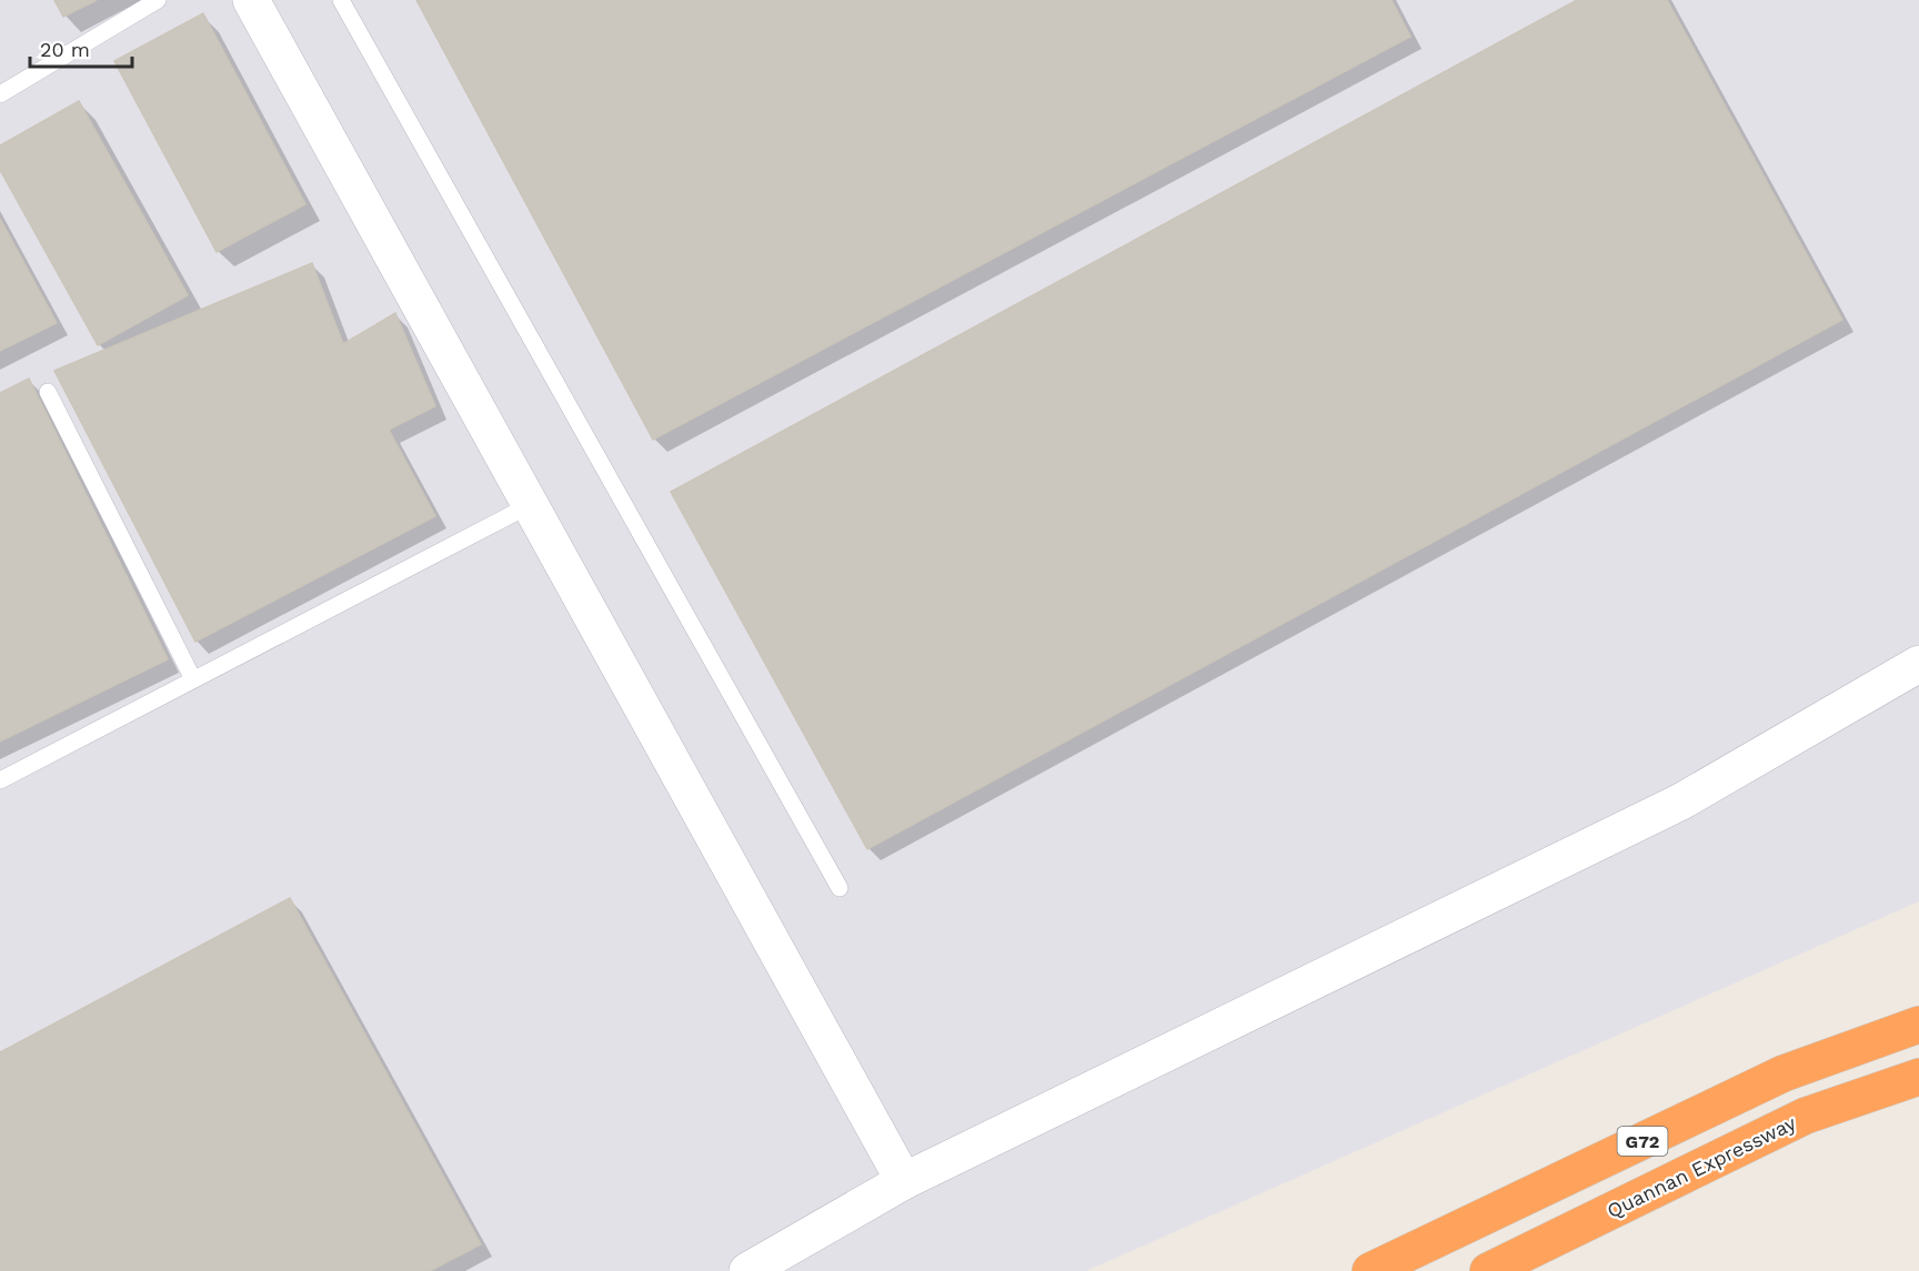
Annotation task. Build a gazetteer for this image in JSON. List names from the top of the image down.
{
  "streets": {
    "highway": ["G72", "Quannan Expressway"]
  },
  "scale_bar": "20 m"
}
